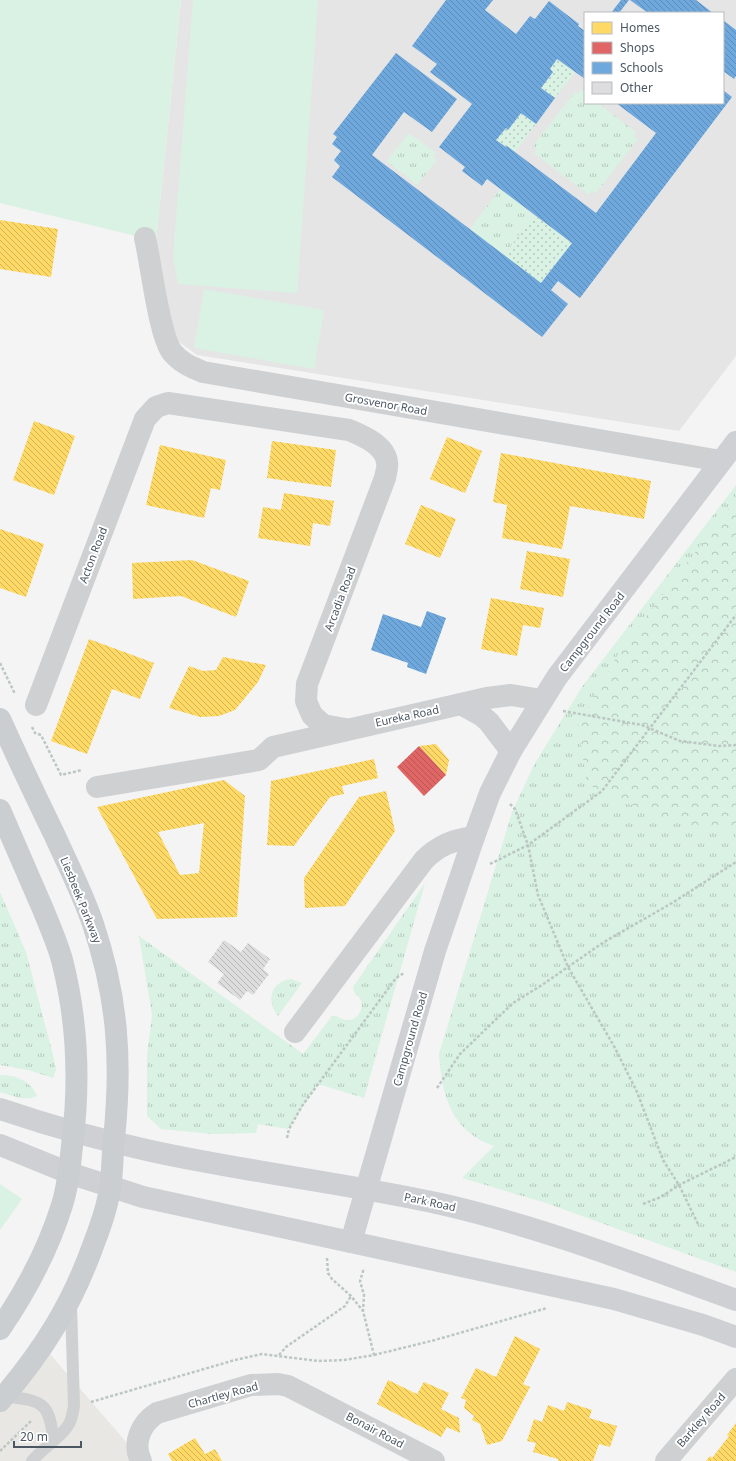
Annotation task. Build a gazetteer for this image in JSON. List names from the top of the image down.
{
  "streets": {
    "main road": ["Campground Road", "Liesbeek Parkway", "Park Road"],
    "street": [
      "Grosvenor Road",
      "Acton Road",
      "Arcadia Road",
      "Eureka Road",
      "Chartley Road",
      "Barkley Road",
      "Bonair Road"
    ]
  },
  "crossings": [
    ["Grosvenor Road", "Campground Road"],
    ["Acton Road", "Arcadia Road"],
    ["Arcadia Road", "Eureka Road"],
    ["Campground Road", "Eureka Road"],
    ["Campground Road", "Park Road"],
    ["Liesbeek Parkway", "Park Road"],
    ["Chartley Road", "Bonair Road"]
  ],
  "legend": [
    "Homes",
    "Shops",
    "Schools",
    "Other"
  ],
  "scale_bar": "20 m"
}
